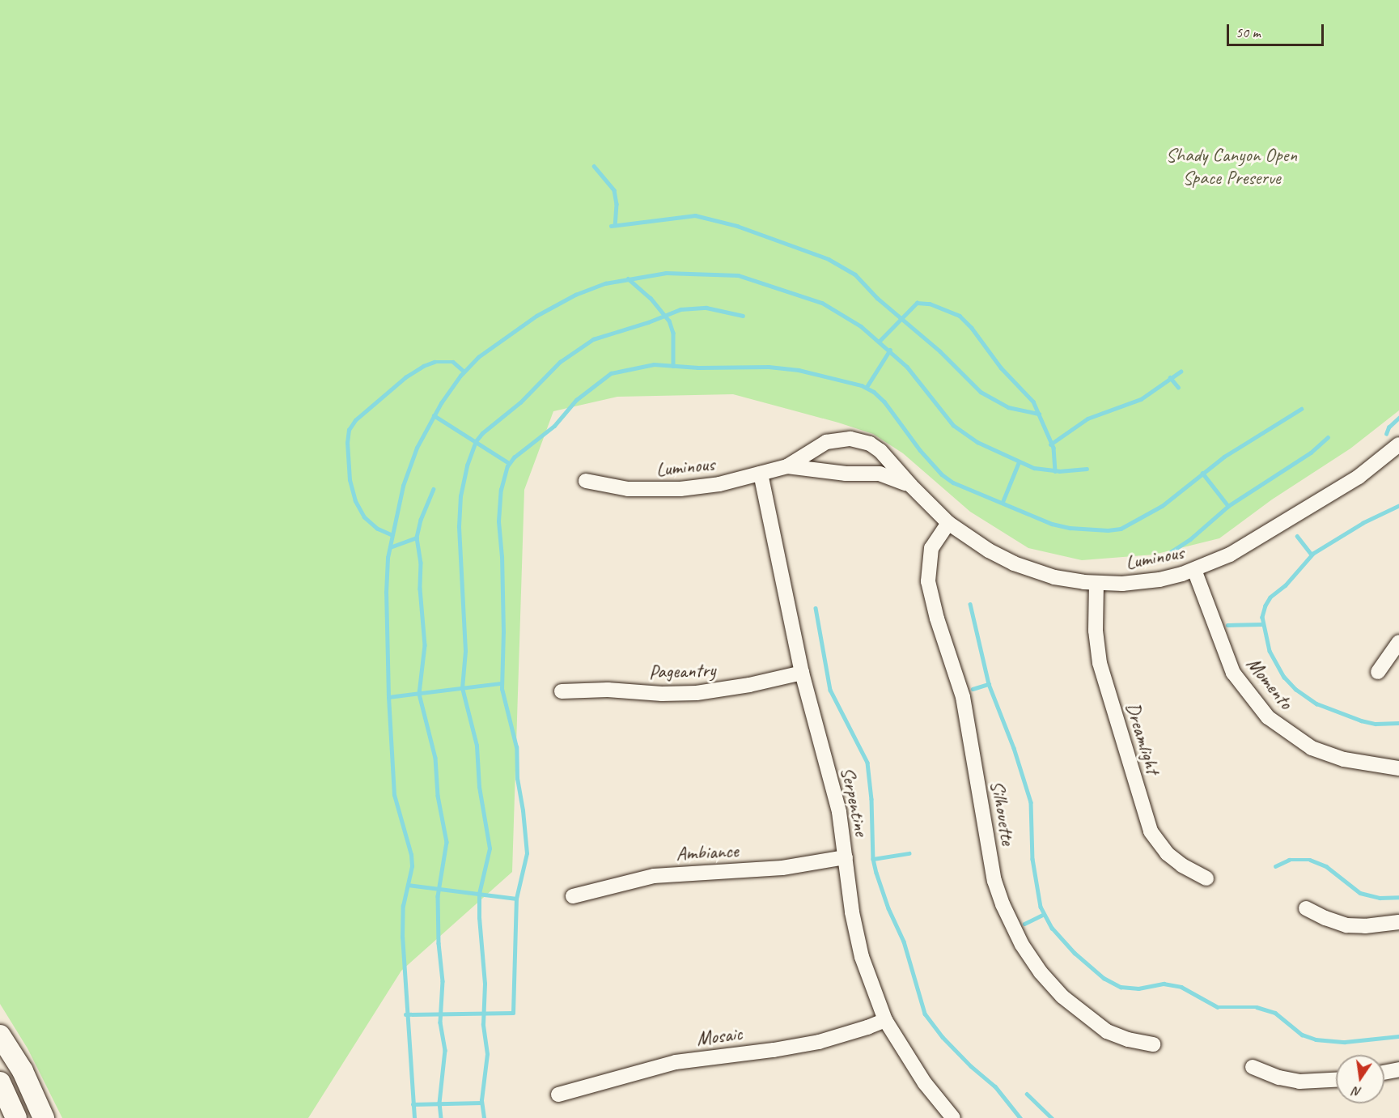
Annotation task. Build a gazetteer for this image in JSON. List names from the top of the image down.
{
  "streets": {
    "street": [
      "Luminous",
      "Pageantry",
      "Momento",
      "Dreamlight",
      "Serpentine",
      "Silhouette",
      "Ambiance",
      "Mosaic"
    ]
  },
  "crossings": [
    ["Luminous", "Momento"],
    ["Luminous", "Dreamlight"],
    ["Luminous", "Serpentine"],
    ["Luminous", "Silhouette"],
    ["Pageantry", "Serpentine"],
    ["Serpentine", "Ambiance"],
    ["Serpentine", "Mosaic"]
  ],
  "parks": ["Shady Canyon Open Space Preserve"],
  "scale_bar": "50 m",
  "north": "bottom"
}
